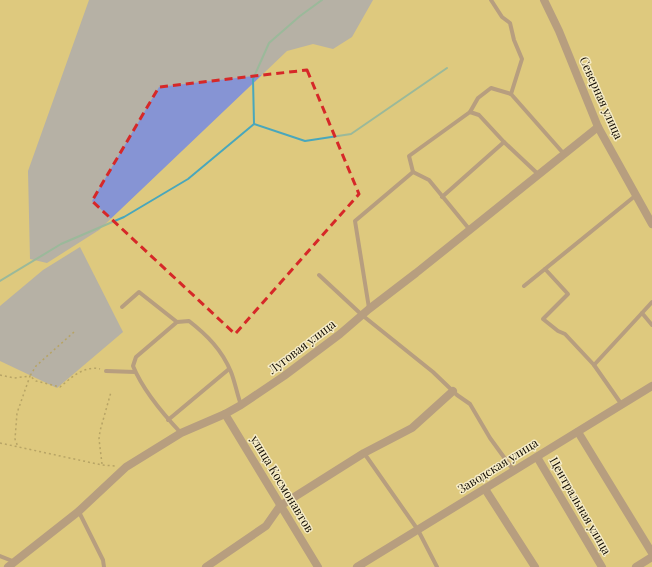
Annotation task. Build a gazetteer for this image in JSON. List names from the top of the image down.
{
  "streets": {
    "street": [
      "Северная улица",
      "Луговая улица",
      "Заводская улица",
      "улица Космонавтов",
      "Центральная улица"
    ]
  },
  "crossings": [
    ["Северная улица", "Луговая улица"],
    ["Луговая улица", "улица Космонавтов"],
    ["Заводская улица", "Центральная улица"]
  ]
}
